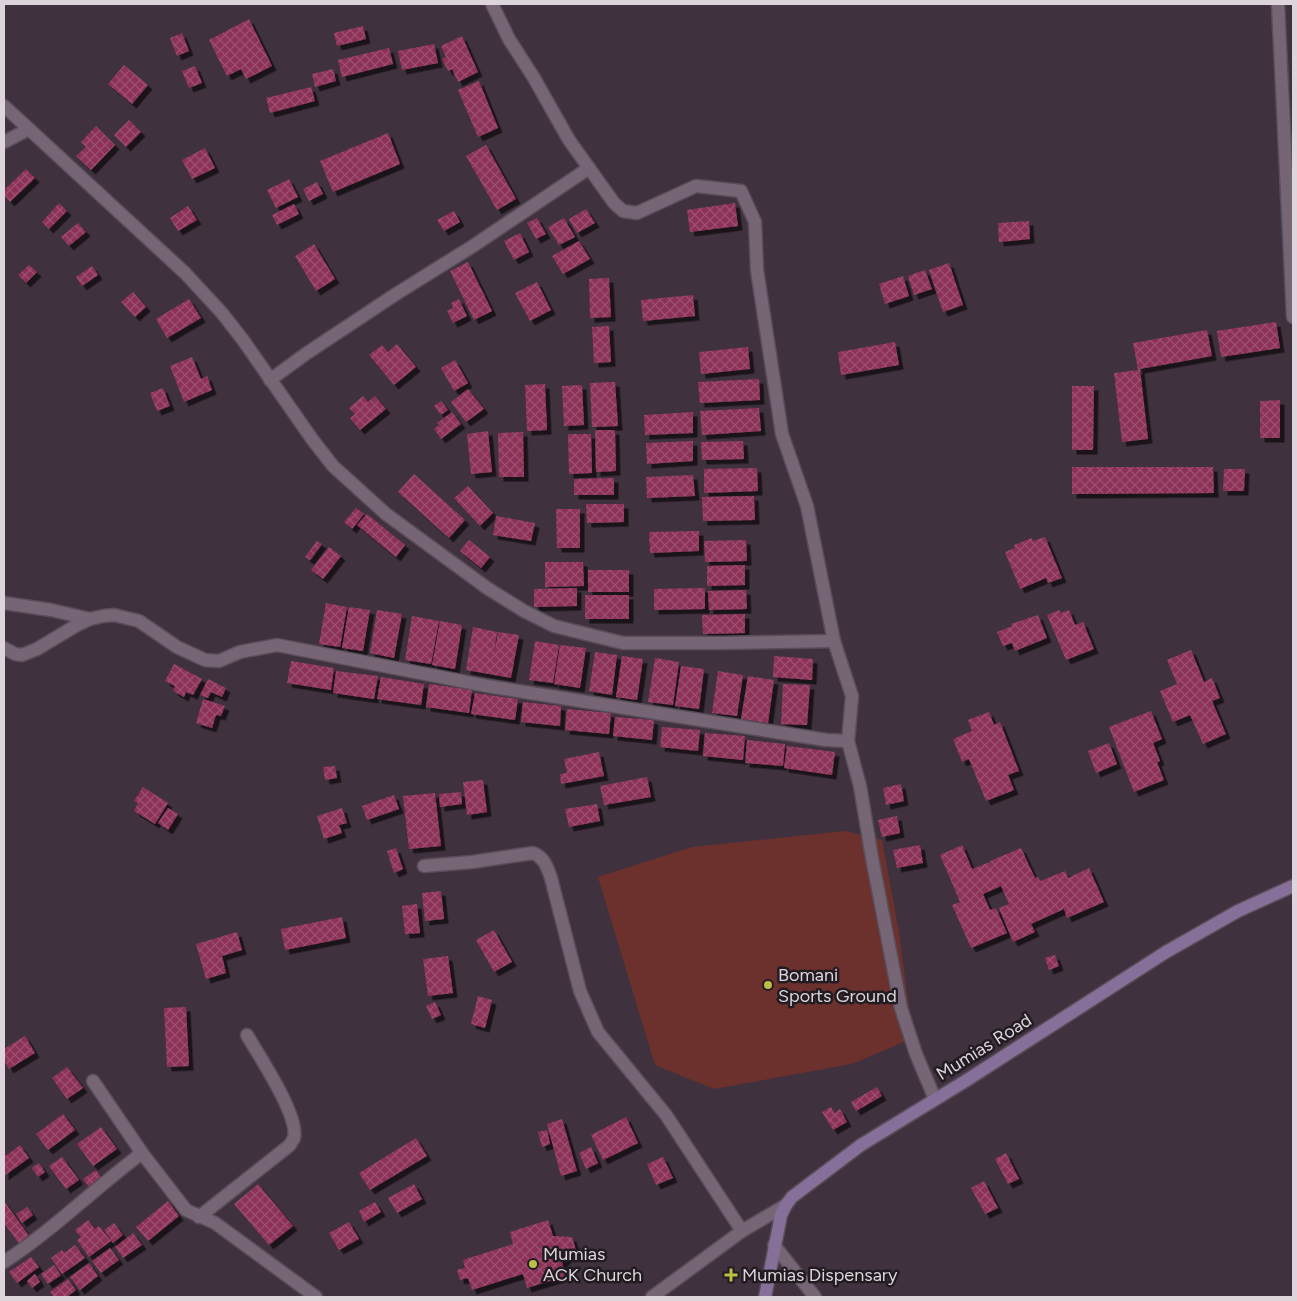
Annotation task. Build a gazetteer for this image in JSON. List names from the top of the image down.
{
  "streets": {
    "street": ["Mumias Road"]
  },
  "places": {
    "other": ["Bomani Sports Ground", "Mumias ACK Church"],
    "health": ["Mumias Dispensary"]
  }
}
